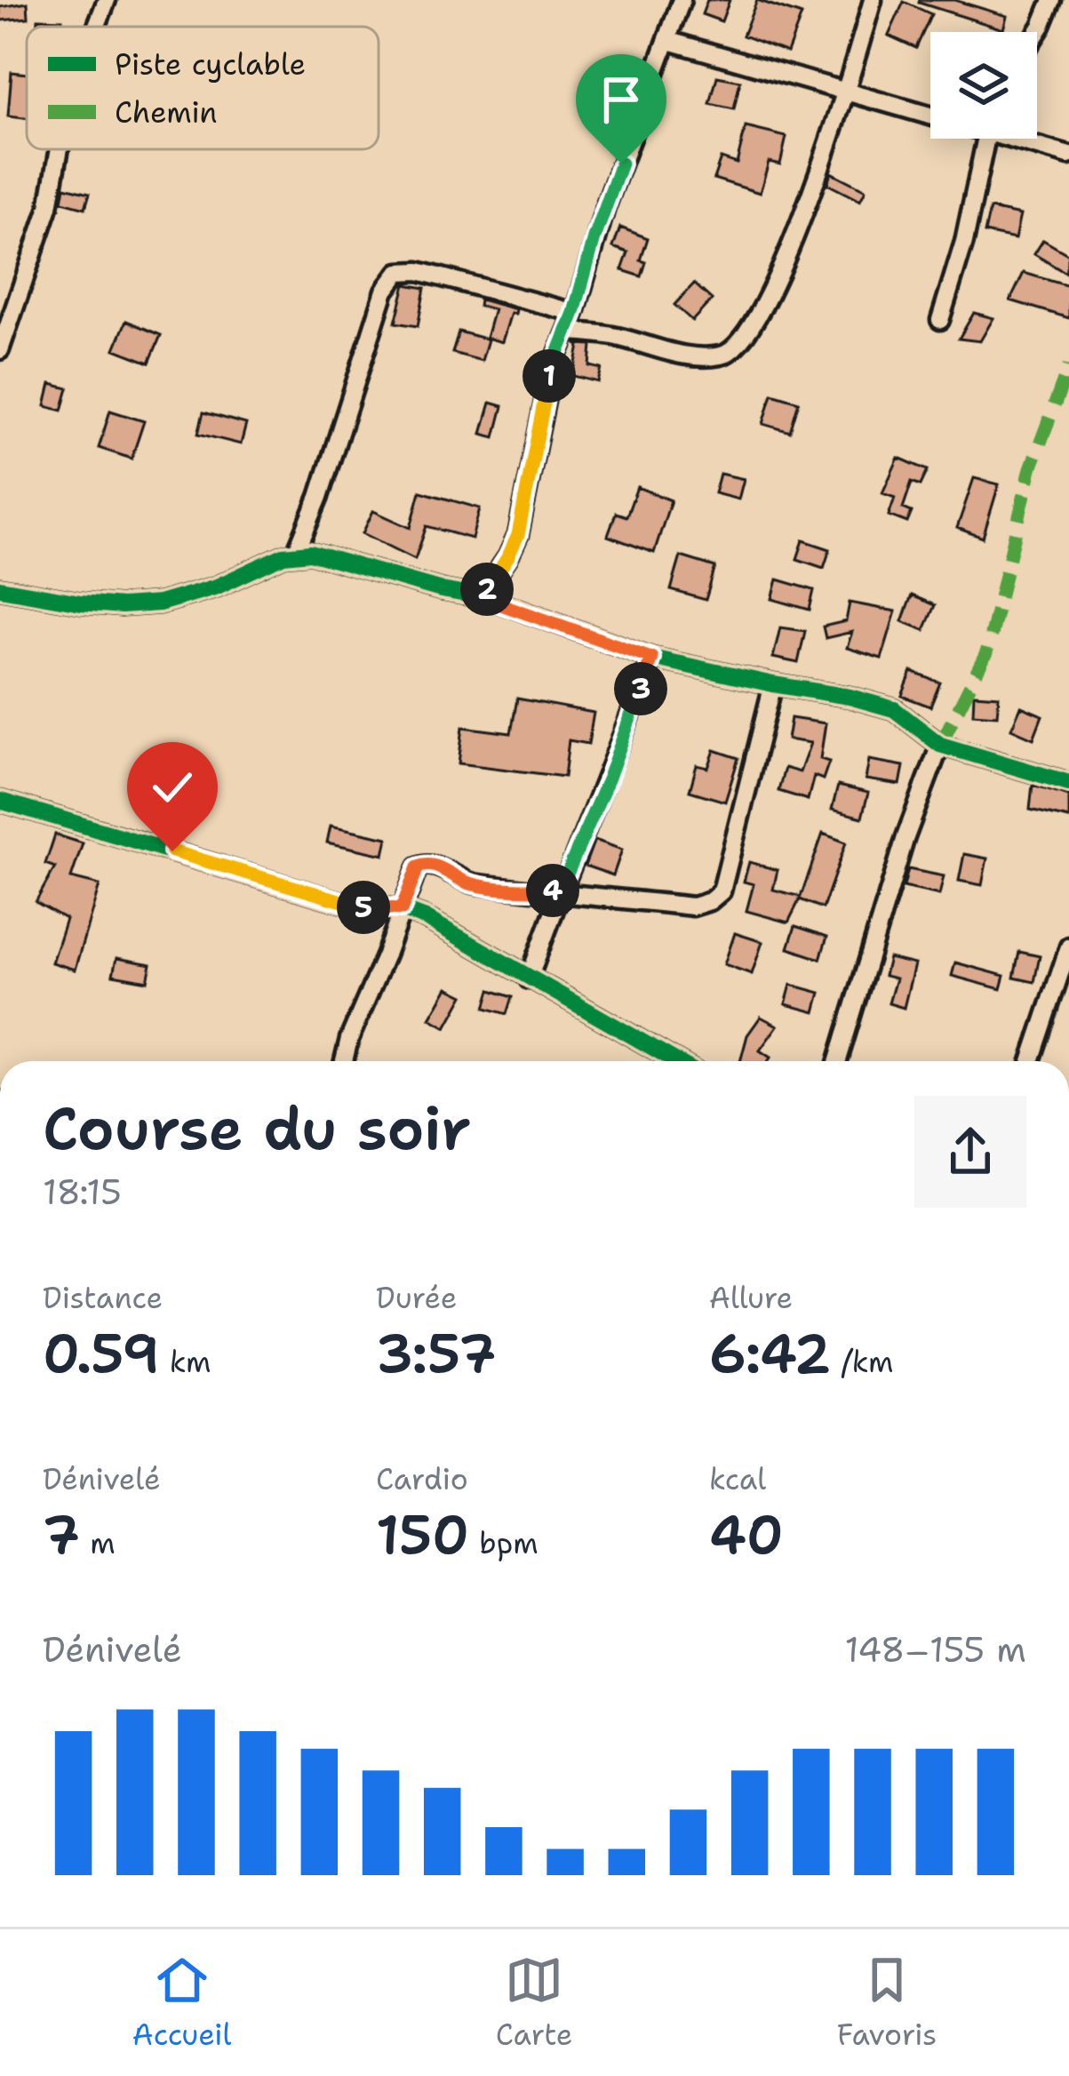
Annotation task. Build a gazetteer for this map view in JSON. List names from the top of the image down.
{
  "legend": ["Piste cyclable", "Chemin"],
  "page": {
    "pins": [
      "1",
      "2",
      "3",
      "4",
      "5"
    ],
    "heading": ["Course du soir", "18:15"],
    "stats": [
      ["Distance", "0.59 km"],
      ["Durée", "3:57"],
      ["Allure", "6:42 /km"],
      ["Dénivelé", "7 m"],
      ["Cardio", "150 bpm"],
      ["kcal", "40"]
    ],
    "chart": ["Dénivelé", "148–155 m"],
    "tabs": ["Accueil", "Carte", "Favoris"]
  }
}
